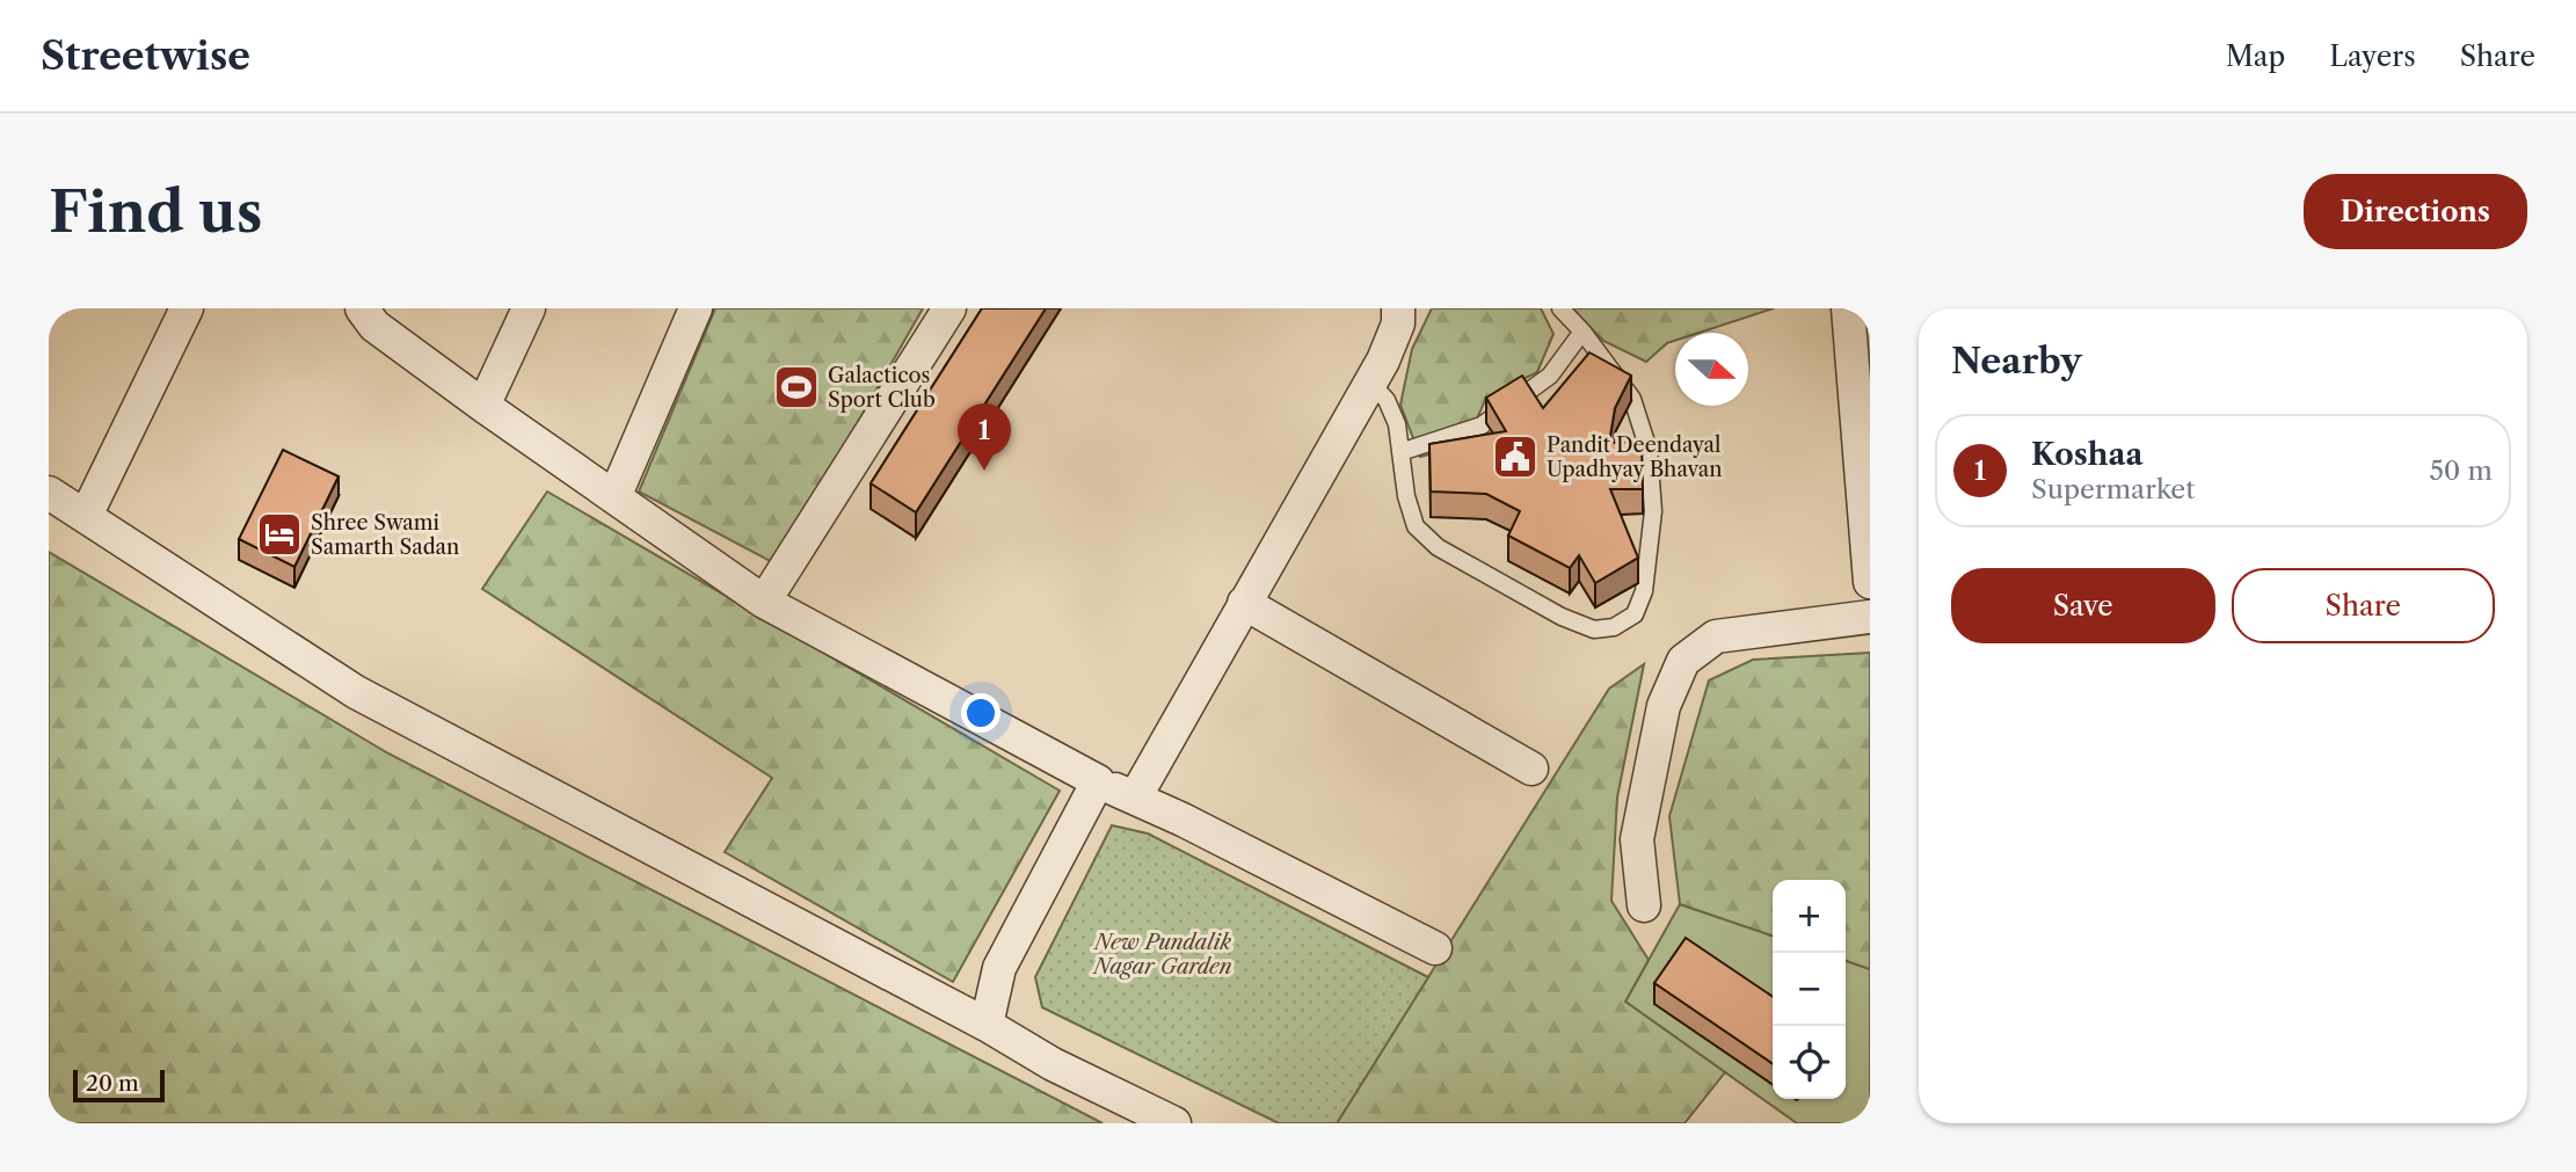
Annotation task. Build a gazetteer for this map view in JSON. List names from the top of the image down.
{
  "parks": ["New Pundalik Nagar Garden"],
  "places": {
    "sports": ["Galacticos Sport Club"],
    "public building": ["Pandit Deendayal Upadhyay Bhavan"],
    "hotel": ["Shree Swami Samarth Sadan"]
  },
  "scale_bar": "20 m",
  "north": "right",
  "page": {
    "header": "Streetwise",
    "nav": ["Map", "Layers", "Share"],
    "buttons": [
      "Directions",
      ["Save", "Share"]
    ],
    "title": "Find us",
    "heading": "Nearby",
    "pins": "1",
    "list": [
      {
        "mark": "1",
        "name": "Koshaa",
        "note": "Supermarket",
        "value": "50 m"
      }
    ],
    "map_buttons": ["+", "−"],
    "scale": "20 m"
  }
}
